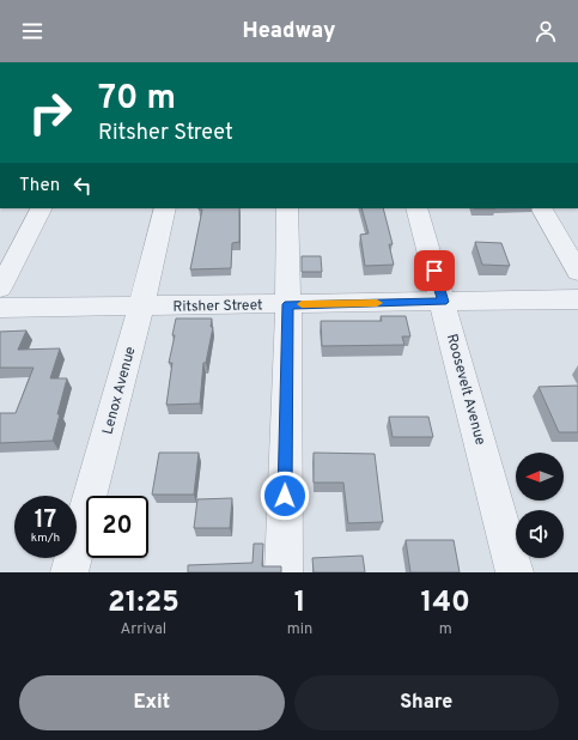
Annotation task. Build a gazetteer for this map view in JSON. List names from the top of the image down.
{
  "streets": {
    "street": ["Ritsher Street", "Roosevelt Avenue", "Lenox Avenue"]
  },
  "crossings": [
    ["Ritsher Street", "Roosevelt Avenue"],
    ["Ritsher Street", "Lenox Avenue"]
  ],
  "north": "left",
  "page": {
    "header": "Headway",
    "turn": ["70 m", "Ritsher Street"],
    "then": "Then",
    "speed": "17 km/h",
    "limit": "20",
    "eta": [
      "21:25",
      "Arrival",
      "1",
      "min",
      "140",
      "m"
    ],
    "buttons": ["Exit", "Share"]
  }
}
